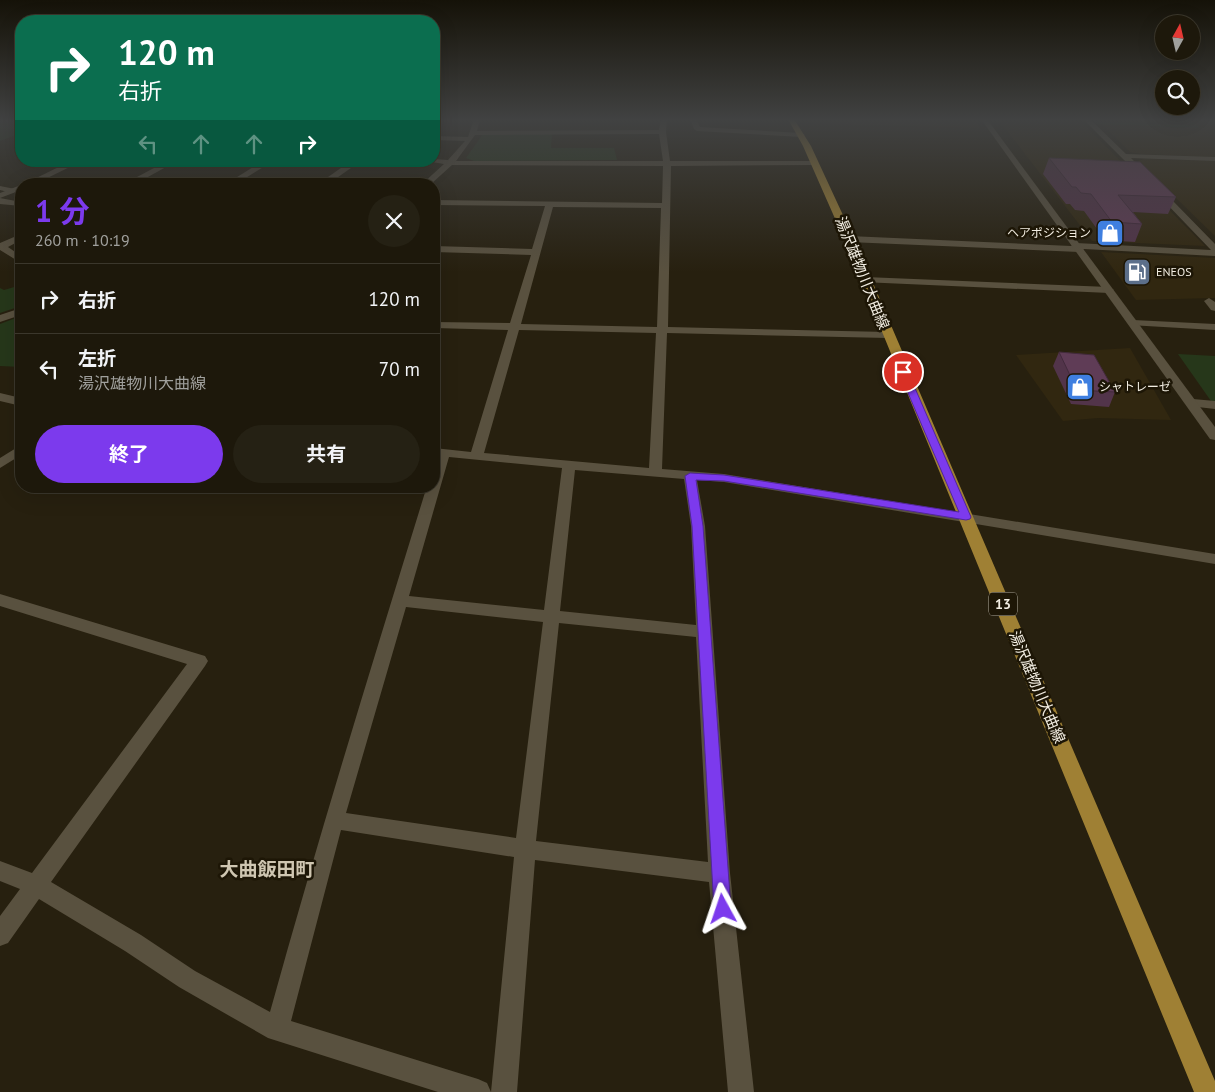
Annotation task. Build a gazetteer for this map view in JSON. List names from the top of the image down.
{
  "streets": {
    "main road": ["湯沢雄物川大曲線", "13"]
  },
  "districts": ["大曲飯田町"],
  "places": {
    "shop": ["ヘアポジション", "シャトレーゼ"],
    "fuel station": ["ENEOS"]
  },
  "north": "top",
  "page": {
    "turn": ["120 m", "右折"],
    "heading": ["1 分", "260 m · 10:19"],
    "list": [
      {
        "name": "右折",
        "value": "120 m"
      },
      {
        "name": "左折",
        "note": "湯沢雄物川大曲線",
        "value": "70 m"
      }
    ],
    "buttons": ["終了", "共有"]
  }
}
